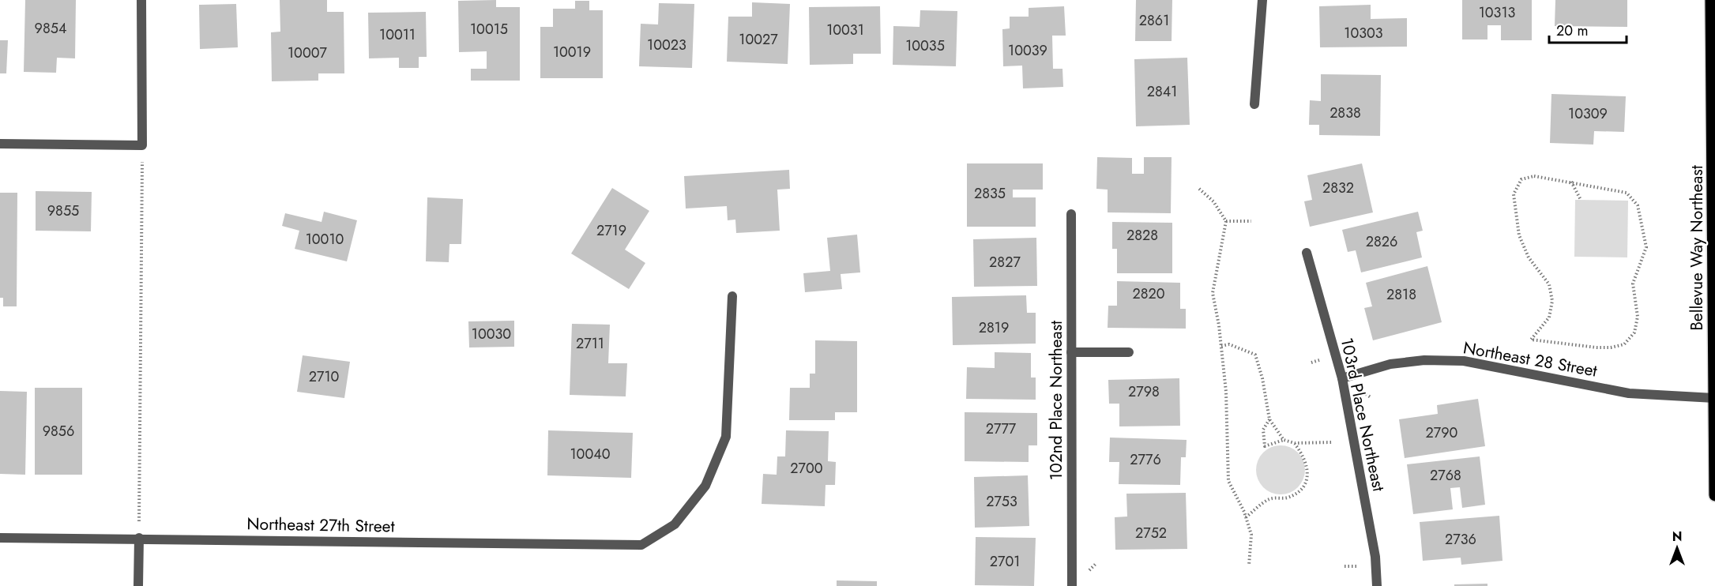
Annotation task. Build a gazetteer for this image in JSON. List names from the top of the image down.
{
  "streets": {
    "main road": ["Bellevue Way Northeast"],
    "street": [
      "Northeast 28 Street",
      "102nd Place Northeast",
      "103rd Place Northeast",
      "Northeast 27th Street"
    ]
  },
  "crossings": [
    ["Bellevue Way Northeast", "Northeast 28 Street"],
    ["Northeast 28 Street", "103rd Place Northeast"]
  ],
  "house_numbers": [
    "10313",
    "2861",
    "9854",
    "10015",
    "10031",
    "10303",
    "10011",
    "10027",
    "10023",
    "10035",
    "10039",
    "10019",
    "10007",
    "2841",
    "2838",
    "10309",
    "2832",
    "2835",
    "9855",
    "2719",
    "2828",
    "10010",
    "2826",
    "2827",
    "2820",
    "2818",
    "2819",
    "10030",
    "2711",
    "2710",
    "2798",
    "2777",
    "9856",
    "2790",
    "10040",
    "2776",
    "2700",
    "2768",
    "2753",
    "2752",
    "2736",
    "2701"
  ],
  "scale_bar": "20 m",
  "north": "top"
}
